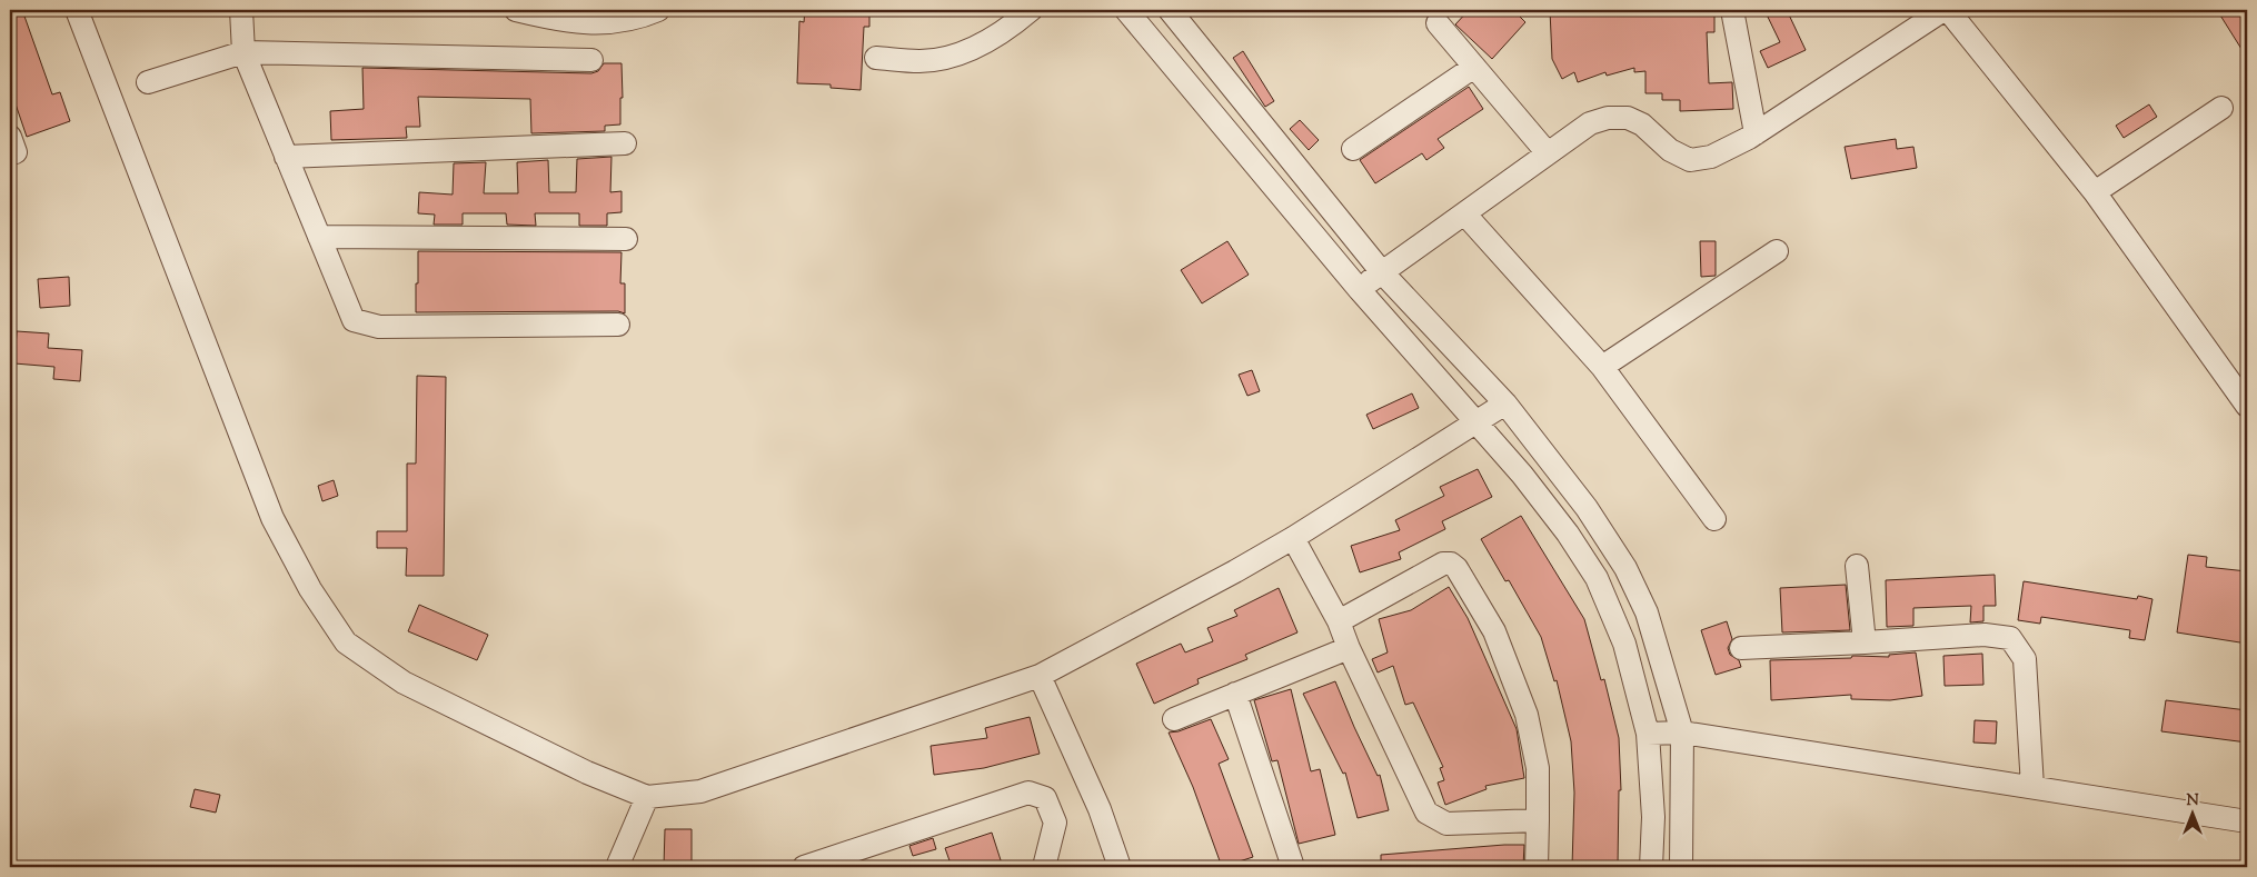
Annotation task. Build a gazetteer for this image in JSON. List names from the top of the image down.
{
  "north": "top"
}
